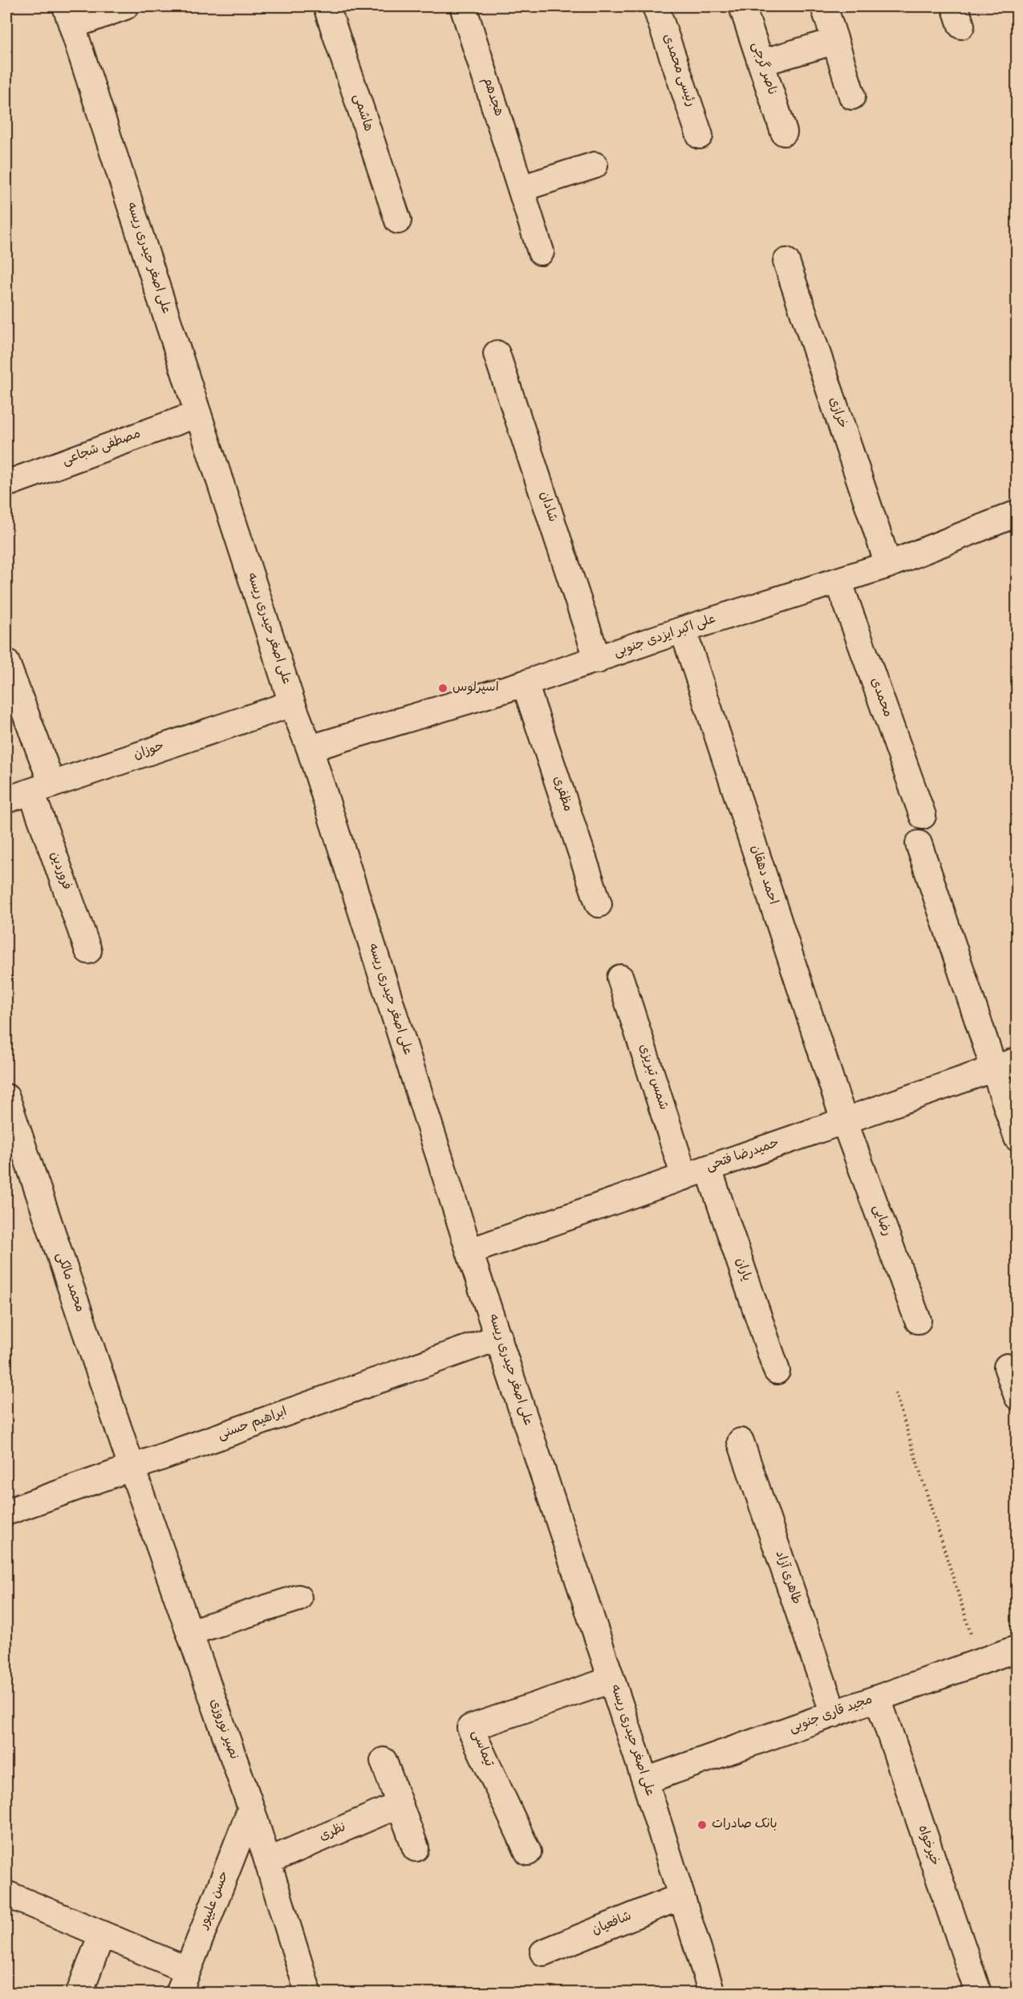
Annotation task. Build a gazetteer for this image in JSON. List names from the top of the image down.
{
  "streets": {
    "street": [
      "ناصر گرجی",
      "رئیسی محمدی",
      "هجدهم",
      "هاشمی",
      "علی اصغر حیدری ریسه",
      "خرازی",
      "مصطفی شجاعی",
      "شادان",
      "علی اکبر ایزدی جنوبی",
      "محمدی",
      "حوزان",
      "مظفری",
      "فروردین",
      "احمد دهقان",
      "شمس تبریزی",
      "حمیدرضا فتحی",
      "رضایی",
      "یاران",
      "محمد مالکی",
      "ابراهیم حسنی",
      "طاهری آزاد",
      "مجید قاری جنوبی",
      "نصیر نوروزی",
      "تیماسی",
      "نظری",
      "خیرخواه",
      "حسن علیپور",
      "شافعیان"
    ]
  },
  "crossings": [
    ["علی اصغر حیدری ریسه", "مصطفی شجاعی"],
    ["علی اصغر حیدری ریسه", "علی اکبر ایزدی جنوبی"],
    ["علی اصغر حیدری ریسه", "حوزان"],
    ["علی اصغر حیدری ریسه", "حمیدرضا فتحی"],
    ["علی اصغر حیدری ریسه", "ابراهیم حسنی"],
    ["علی اصغر حیدری ریسه", "مجید قاری جنوبی"],
    ["علی اصغر حیدری ریسه", "تیماسی"],
    ["علی اصغر حیدری ریسه", "شافعیان"],
    ["خرازی", "علی اکبر ایزدی جنوبی"],
    ["شادان", "علی اکبر ایزدی جنوبی"],
    ["علی اکبر ایزدی جنوبی", "محمدی"],
    ["علی اکبر ایزدی جنوبی", "مظفری"],
    ["علی اکبر ایزدی جنوبی", "احمد دهقان"],
    ["حوزان", "فروردین"],
    ["احمد دهقان", "حمیدرضا فتحی"],
    ["احمد دهقان", "رضایی"],
    ["شمس تبریزی", "حمیدرضا فتحی"],
    ["حمیدرضا فتحی", "رضایی"],
    ["حمیدرضا فتحی", "یاران"],
    ["محمد مالکی", "ابراهیم حسنی"],
    ["محمد مالکی", "نصیر نوروزی"],
    ["ابراهیم حسنی", "نصیر نوروزی"],
    ["طاهری آزاد", "مجید قاری جنوبی"],
    ["مجید قاری جنوبی", "خیرخواه"],
    ["نصیر نوروزی", "نظری"],
    ["نصیر نوروزی", "حسن علیپور"]
  ],
  "places": ["اسپرلوس", "بانک صادرات"]
}
